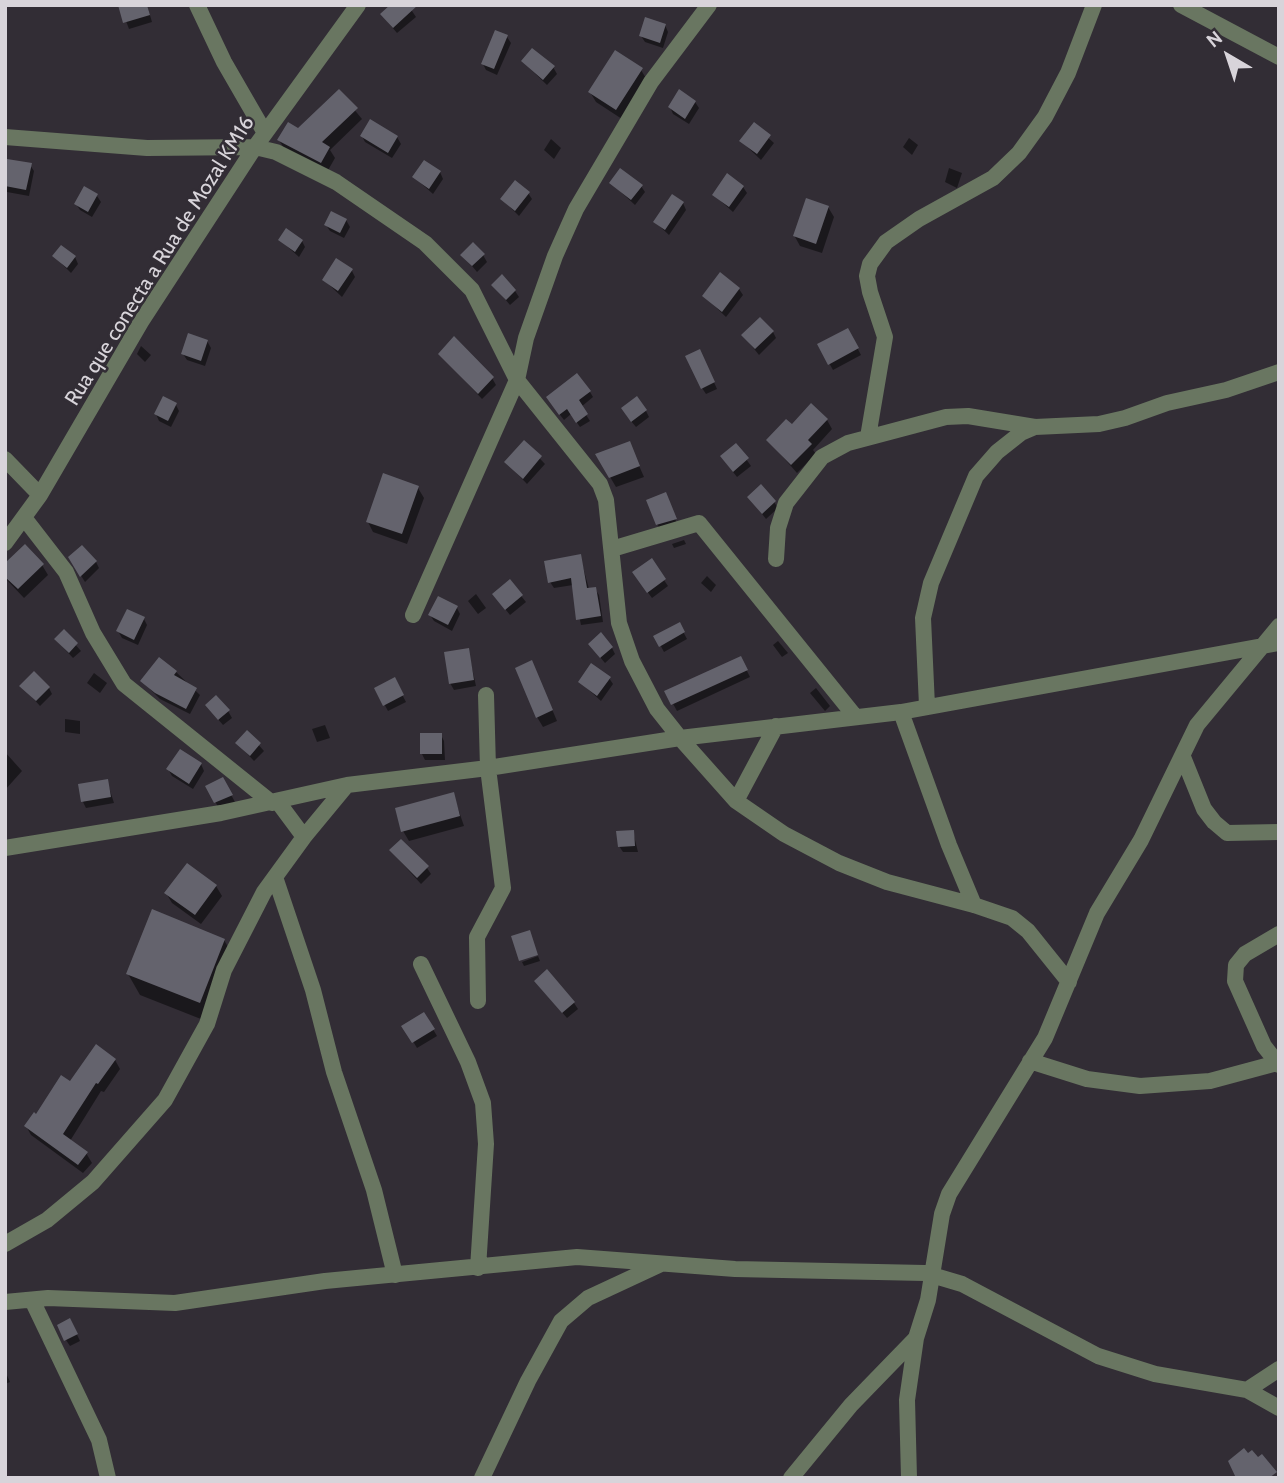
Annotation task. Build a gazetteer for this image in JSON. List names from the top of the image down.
{
  "streets": {
    "street": ["Rua que conecta a Rua de Mozal KM16"]
  },
  "north": "top left"
}
